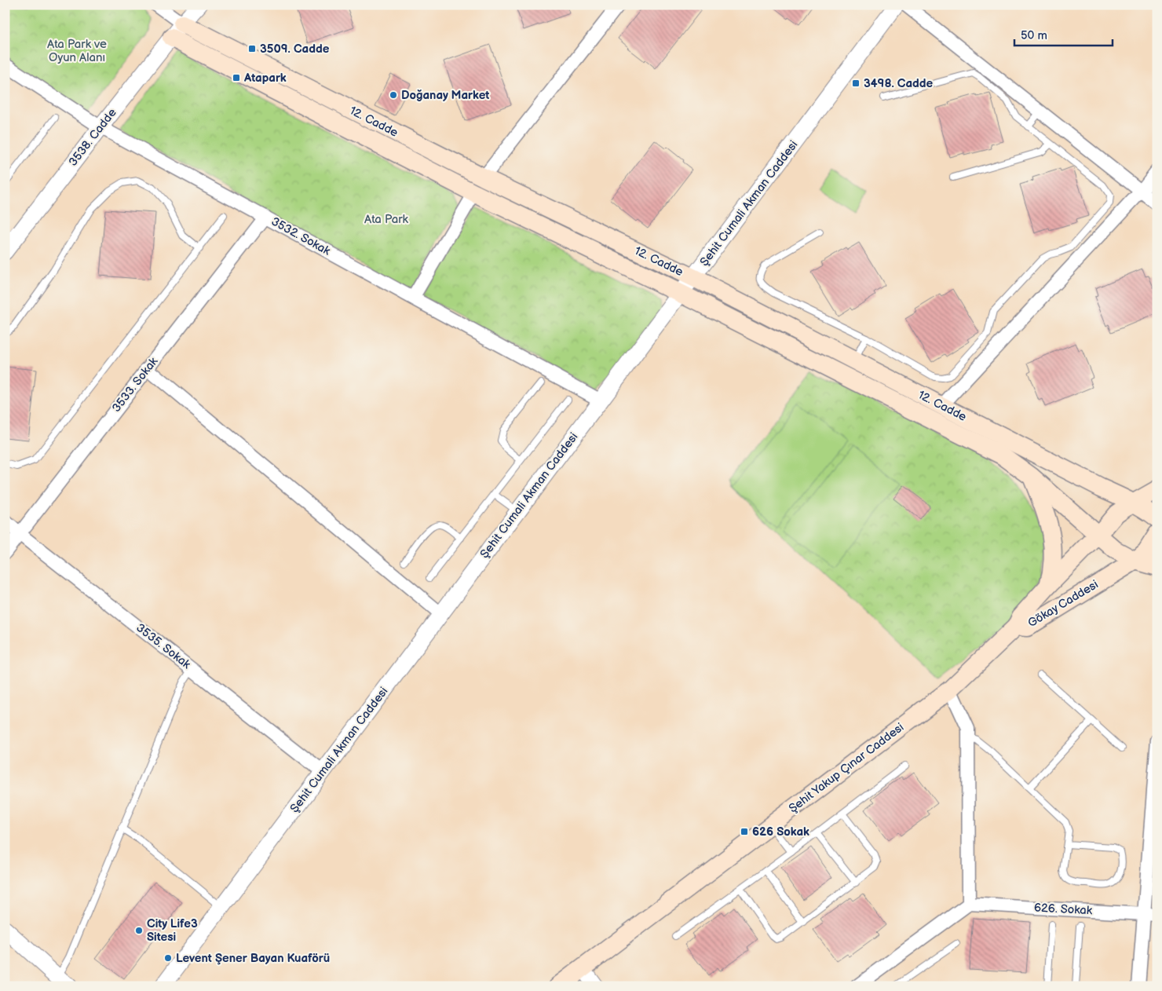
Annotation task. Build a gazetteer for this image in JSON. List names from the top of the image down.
{
  "streets": {
    "main road": ["12. Cadde", "Gökay Caddesi", "Şehit Yakup Çınar Caddesi"],
    "street": [
      "3538. Cadde",
      "Şehit Cumali Akman Caddesi",
      "3532. Sokak",
      "3533. Sokak",
      "3535. Sokak",
      "626. Sokak"
    ]
  },
  "crossings": [
    ["12. Cadde", "3538. Cadde"],
    ["12. Cadde", "Şehit Cumali Akman Caddesi"],
    ["12. Cadde", "Gökay Caddesi"],
    ["3538. Cadde", "3532. Sokak"],
    ["Şehit Cumali Akman Caddesi", "3532. Sokak"],
    ["Şehit Cumali Akman Caddesi", "3535. Sokak"],
    ["3532. Sokak", "3533. Sokak"],
    ["3533. Sokak", "3535. Sokak"],
    ["Gökay Caddesi", "Şehit Yakup Çınar Caddesi"]
  ],
  "parks": ["Ata Park ve Oyun Alanı", "Ata Park"],
  "places": {
    "transit": [
      "3509. Cadde",
      "Atapark",
      "3498. Cadde",
      "626 Sokak"
    ],
    "other": ["Doğanay Market", "City Life3 Sitesi", "Levent Şener Bayan Kuaförü"]
  },
  "scale_bar": "50 m"
}
